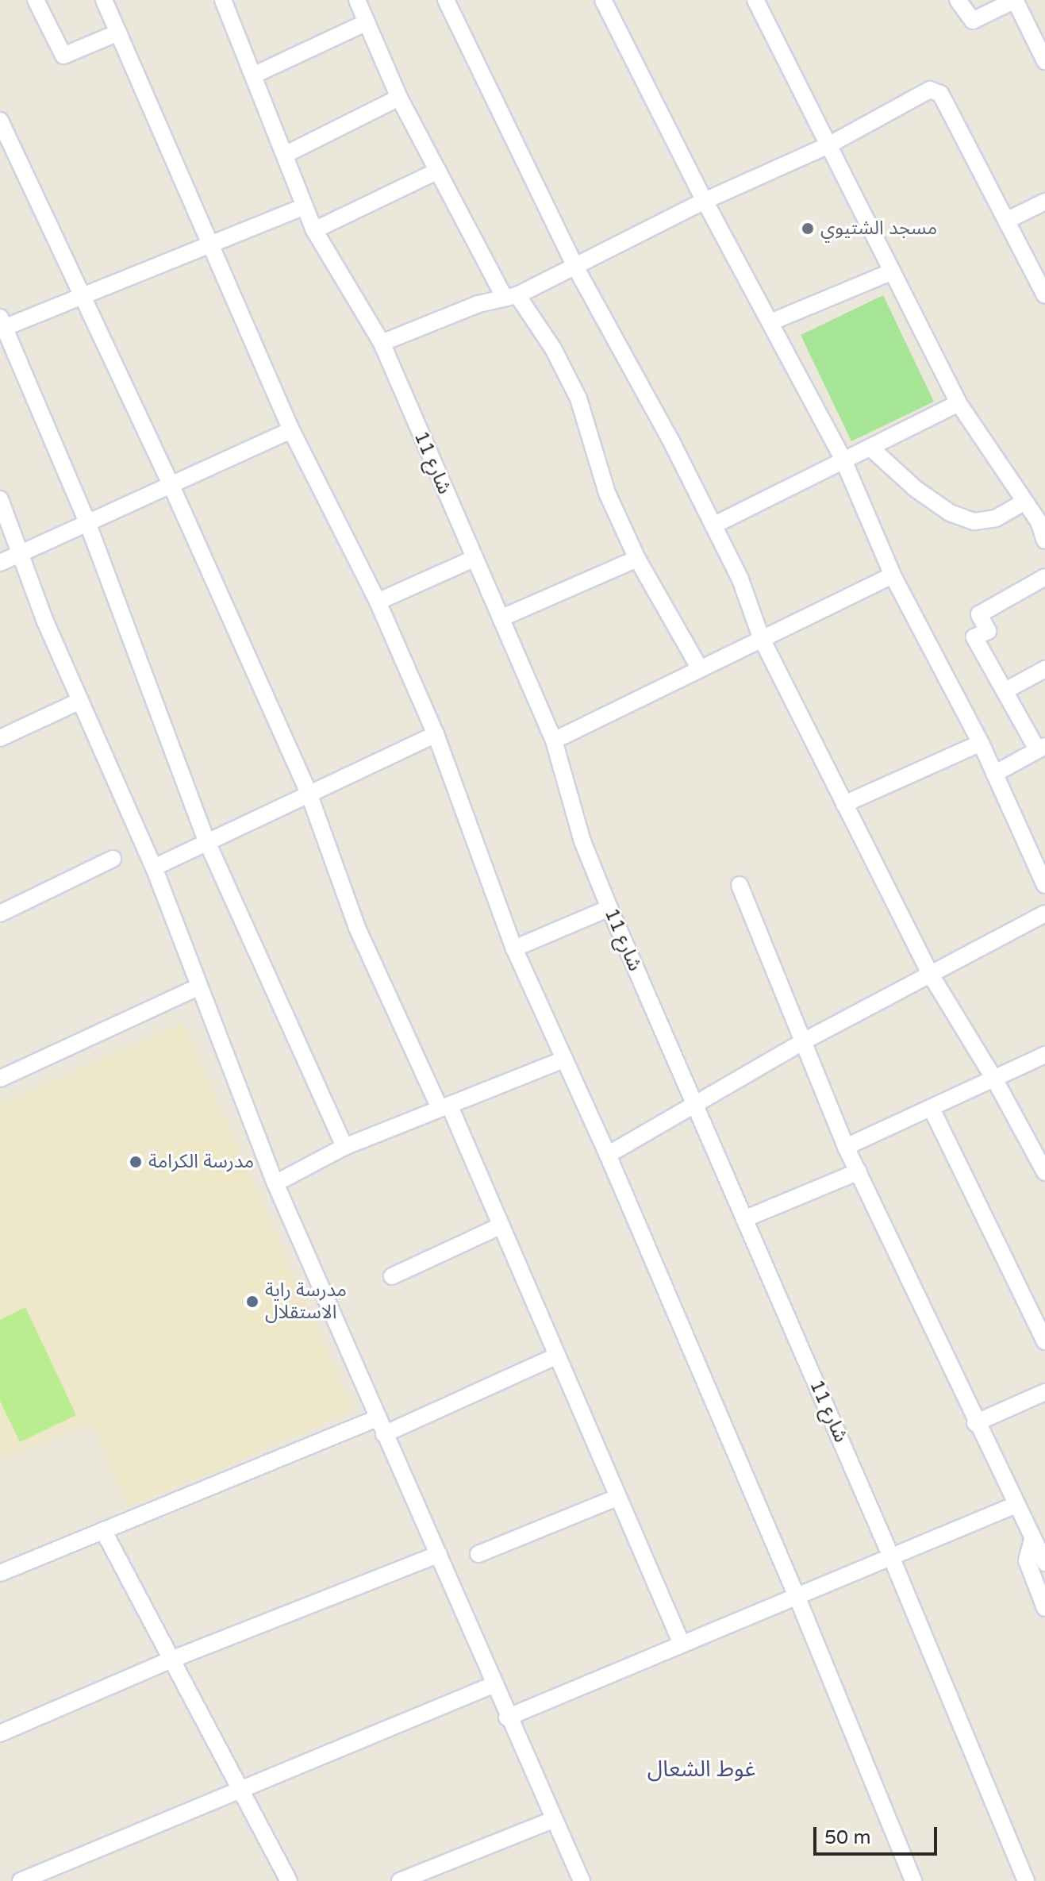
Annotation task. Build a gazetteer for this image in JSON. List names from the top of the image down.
{
  "streets": {
    "street": ["شارع 11"]
  },
  "districts": ["غوط الشعال"],
  "places": ["مسجد الشتيوي", "مدرسة الكرامة", "مدرسة راية الاستقلال"],
  "scale_bar": "50 m"
}
